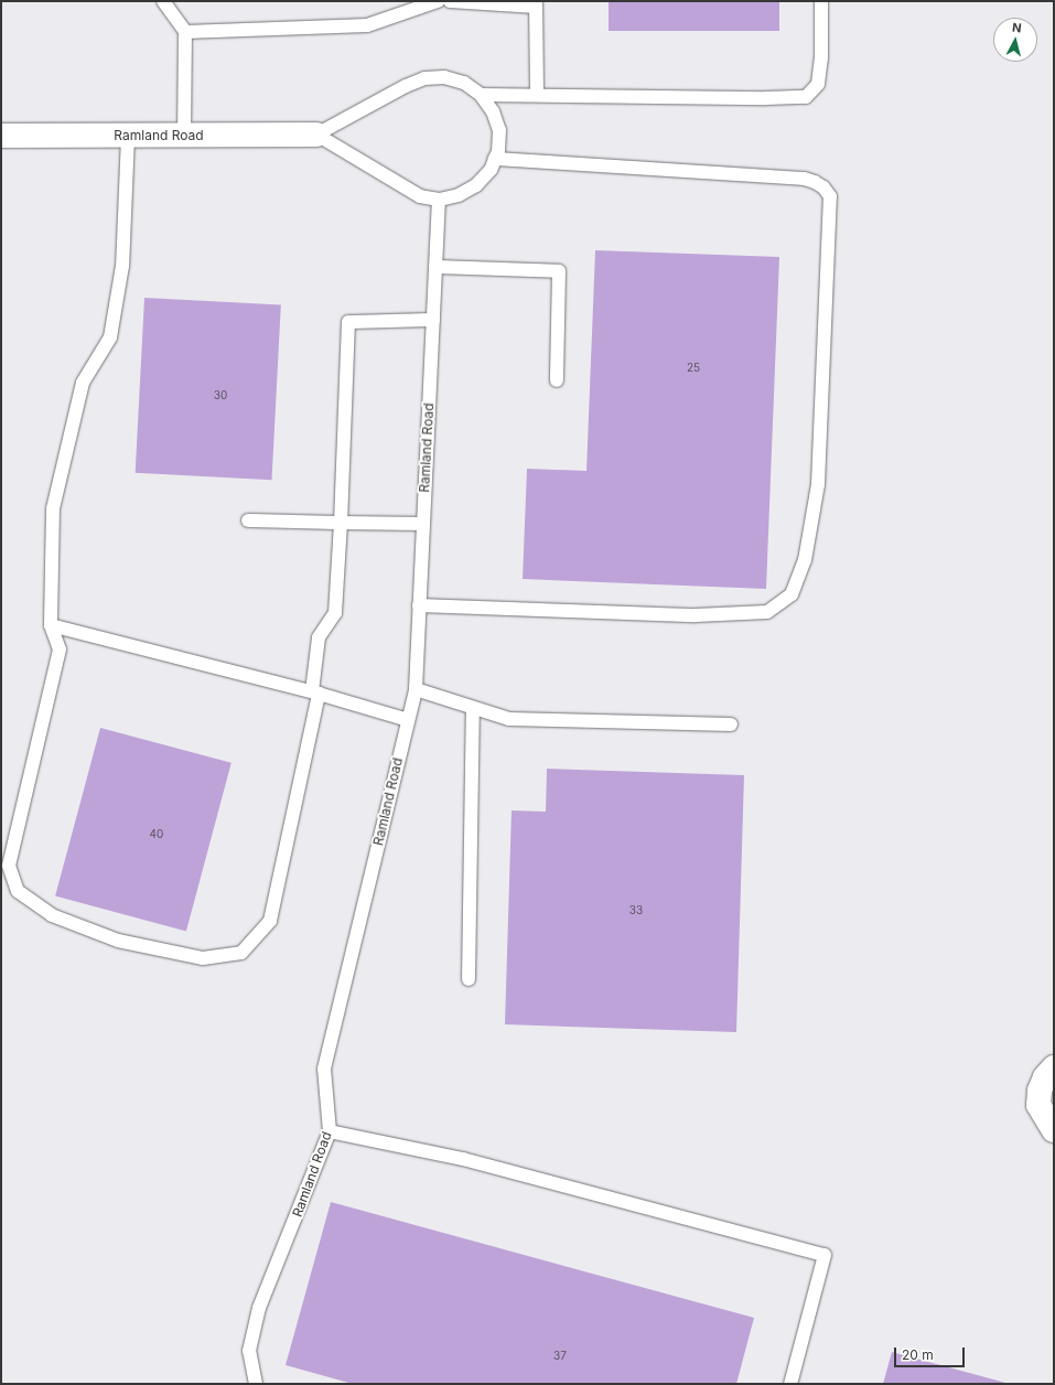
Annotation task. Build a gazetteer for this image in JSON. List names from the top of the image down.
{
  "streets": {
    "street": ["Ramland Road"]
  },
  "house_numbers": [
    "25",
    "30",
    "40",
    "33",
    "37"
  ],
  "scale_bar": "20 m",
  "north": "top"
}
